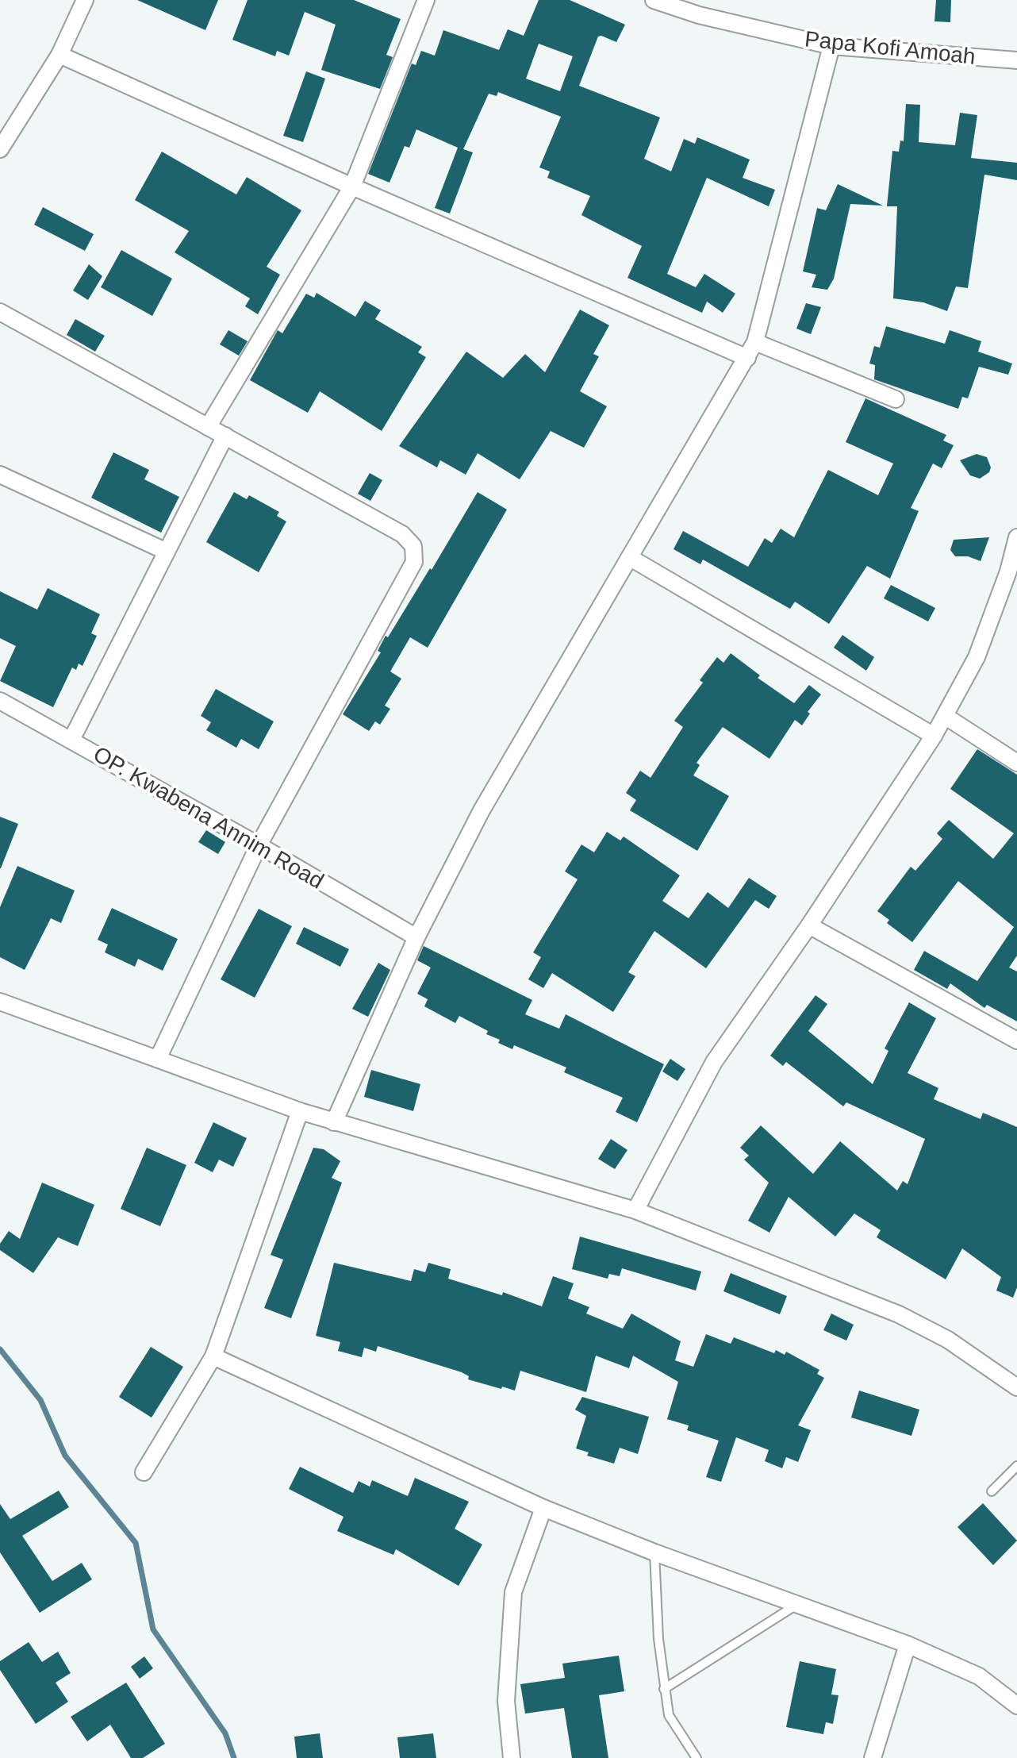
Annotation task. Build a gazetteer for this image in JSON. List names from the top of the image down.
{
  "streets": {
    "street": ["Papa Kofi Amoah", "OP. Kwabena Annim Road"]
  }
}
